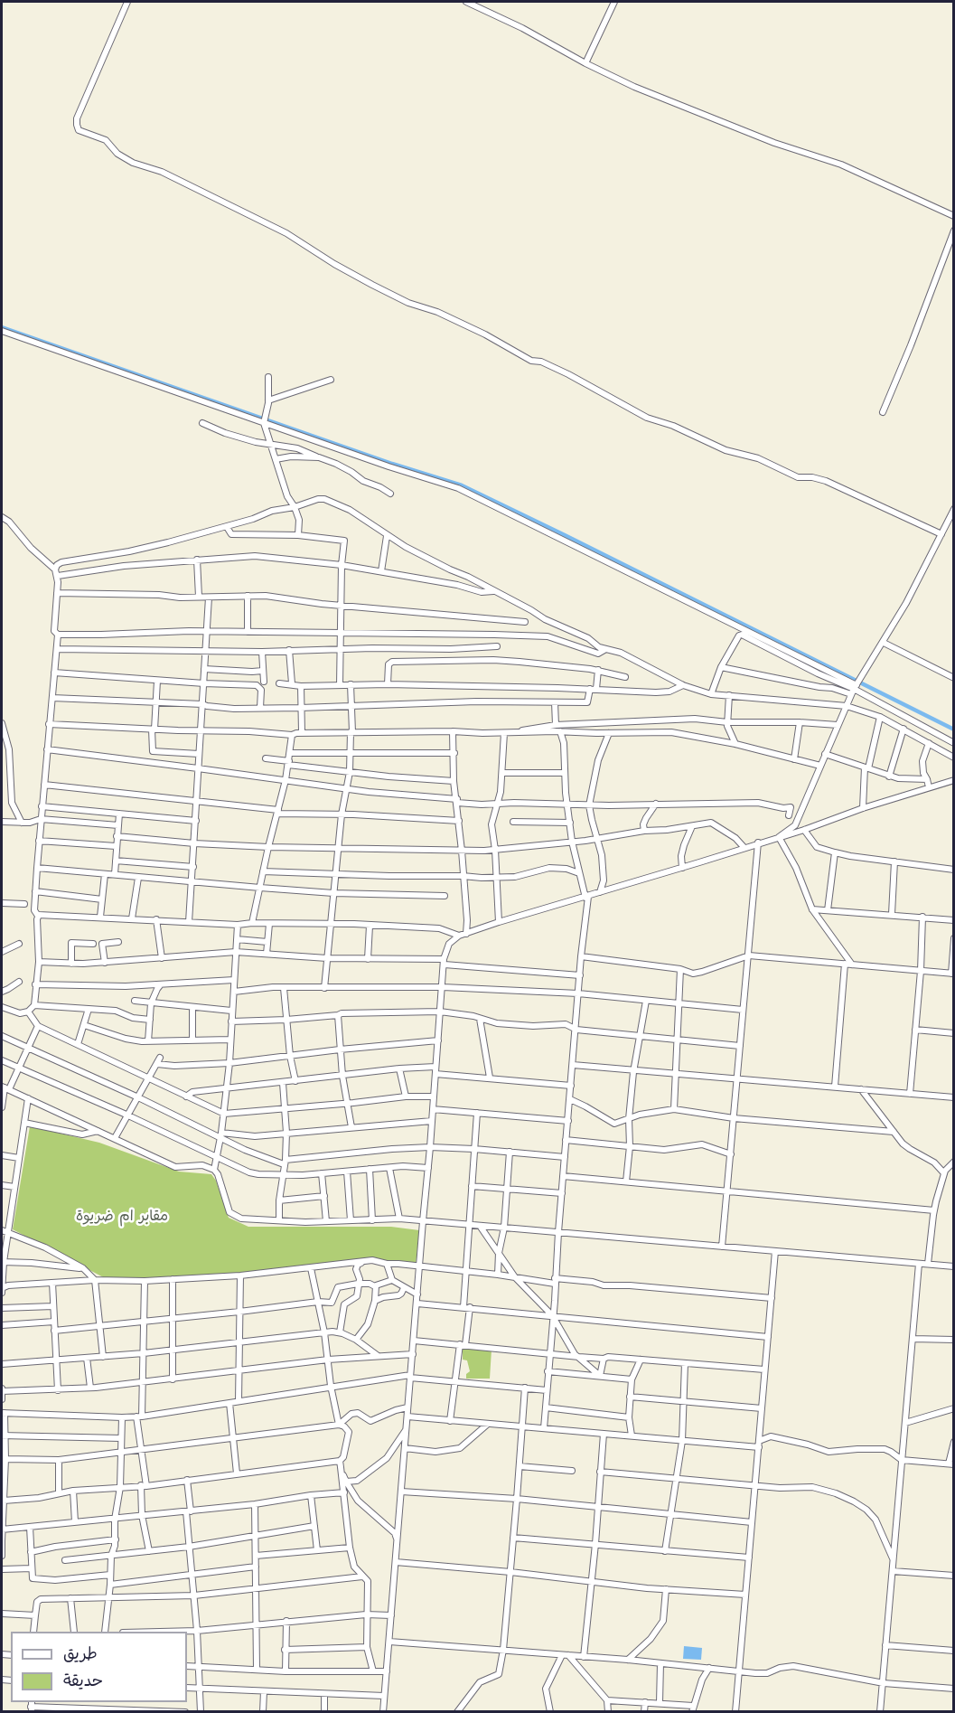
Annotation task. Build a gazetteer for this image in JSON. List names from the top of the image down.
{
  "parks": ["مقابر ام ضريوة"],
  "legend": ["طريق", "حديقة"]
}
